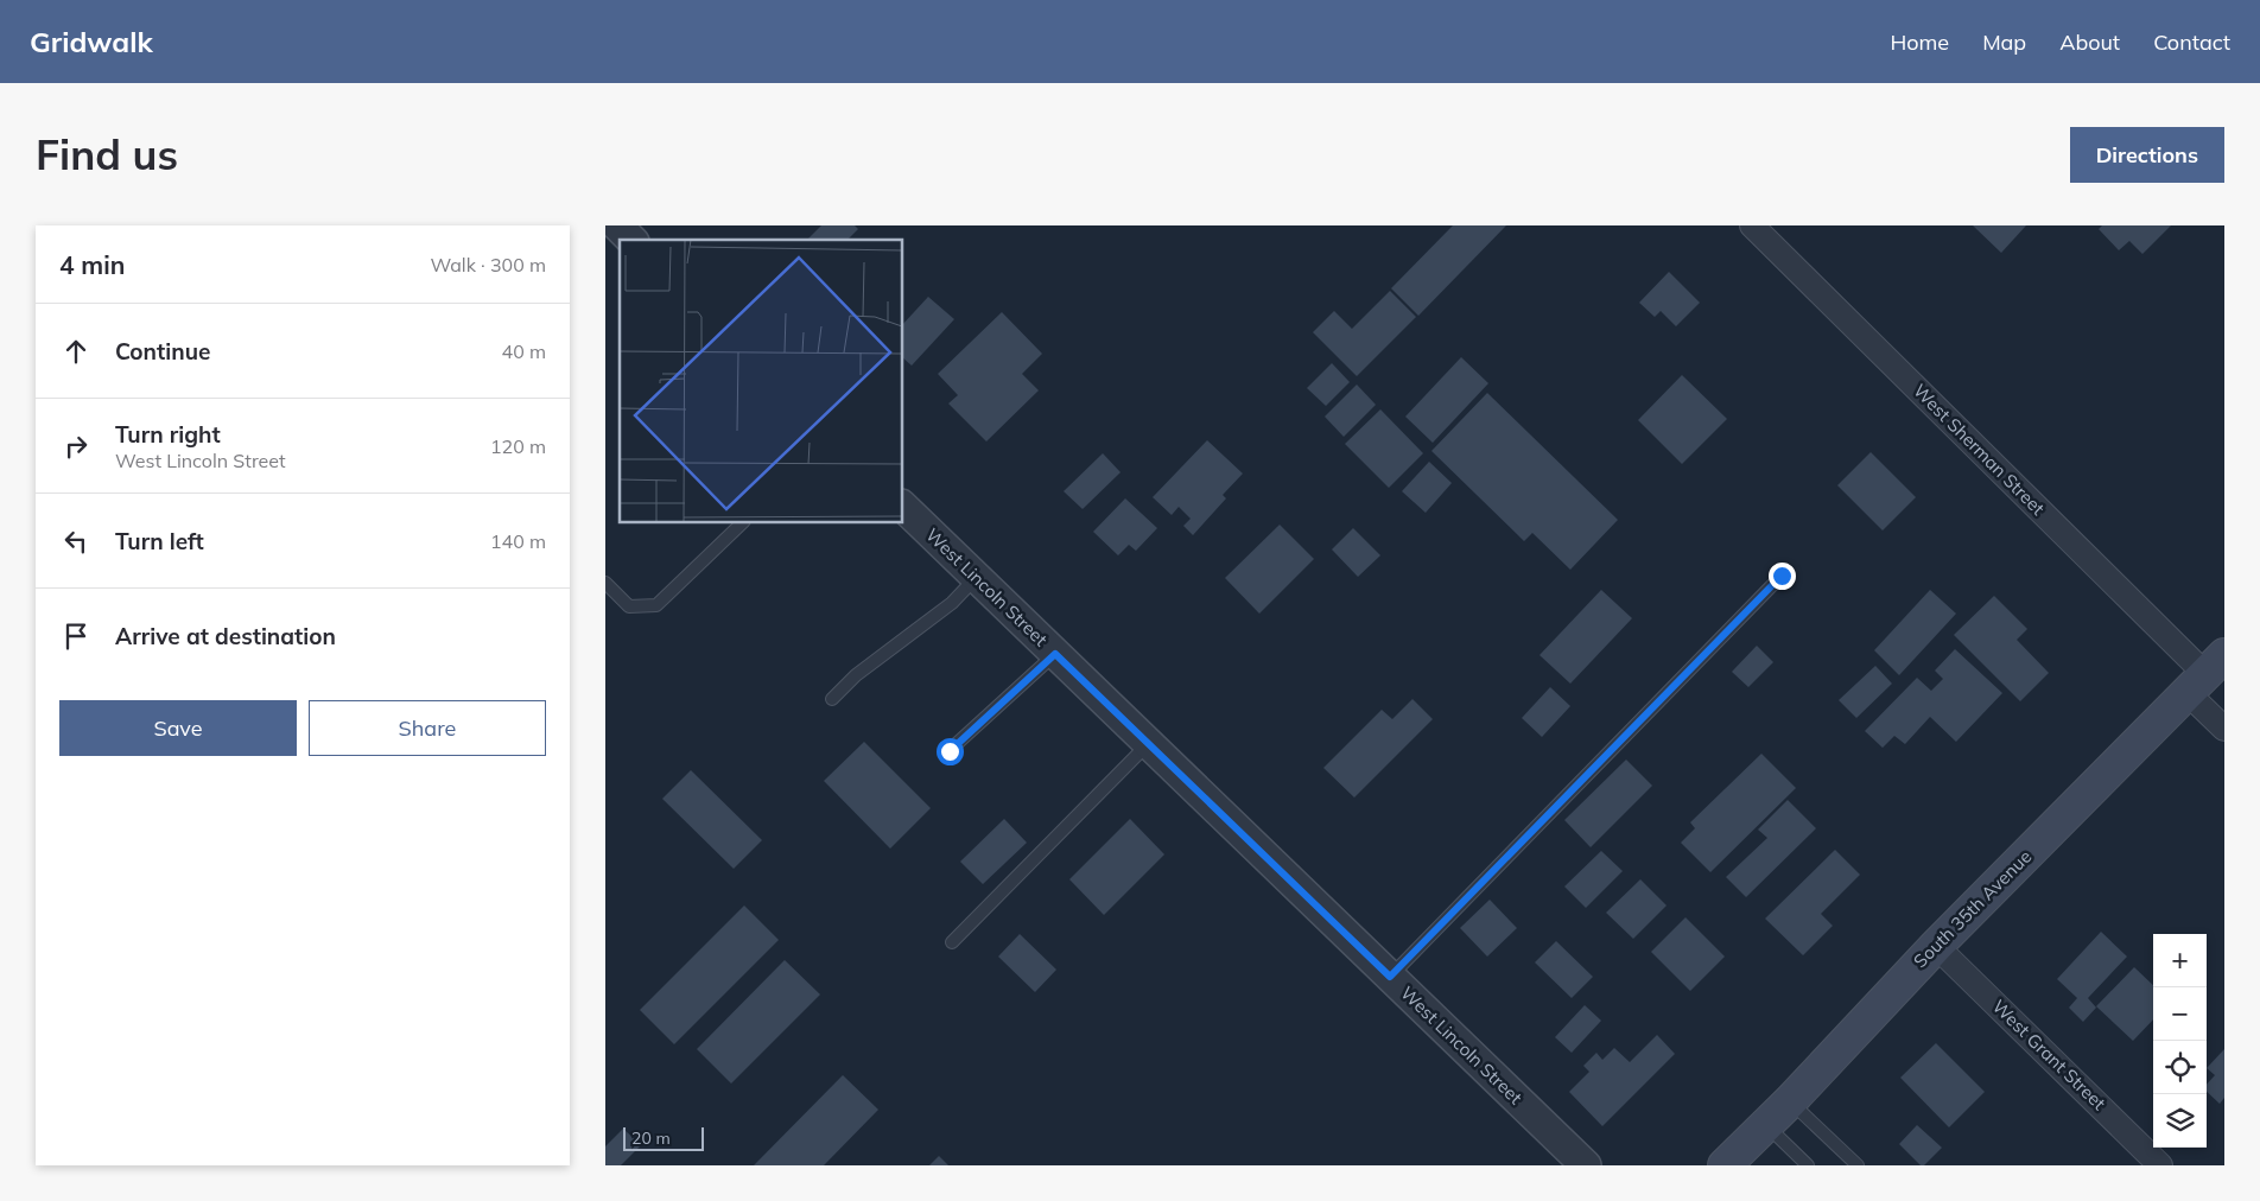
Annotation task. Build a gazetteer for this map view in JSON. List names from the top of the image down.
{
  "streets": {
    "main road": ["South 35th Avenue"],
    "street": ["West Sherman Street", "West Lincoln Street", "West Grant Street"]
  },
  "crossings": [
    ["West Sherman Street", "South 35th Avenue"],
    ["South 35th Avenue", "West Grant Street"]
  ],
  "scale_bar": "20 m",
  "page": {
    "header": "Gridwalk",
    "nav": [
      "Home",
      "Map",
      "About",
      "Contact"
    ],
    "buttons": [
      "Directions",
      ["Save", "Share"]
    ],
    "title": "Find us",
    "heading": ["4 min", "Walk · 300 m"],
    "list": [
      ["Continue", "40 m"],
      ["Turn right", "West Lincoln Street", "120 m"],
      ["Turn left", "140 m"],
      "Arrive at destination"
    ],
    "map_buttons": ["+", "−"],
    "scale": "20 m"
  }
}
